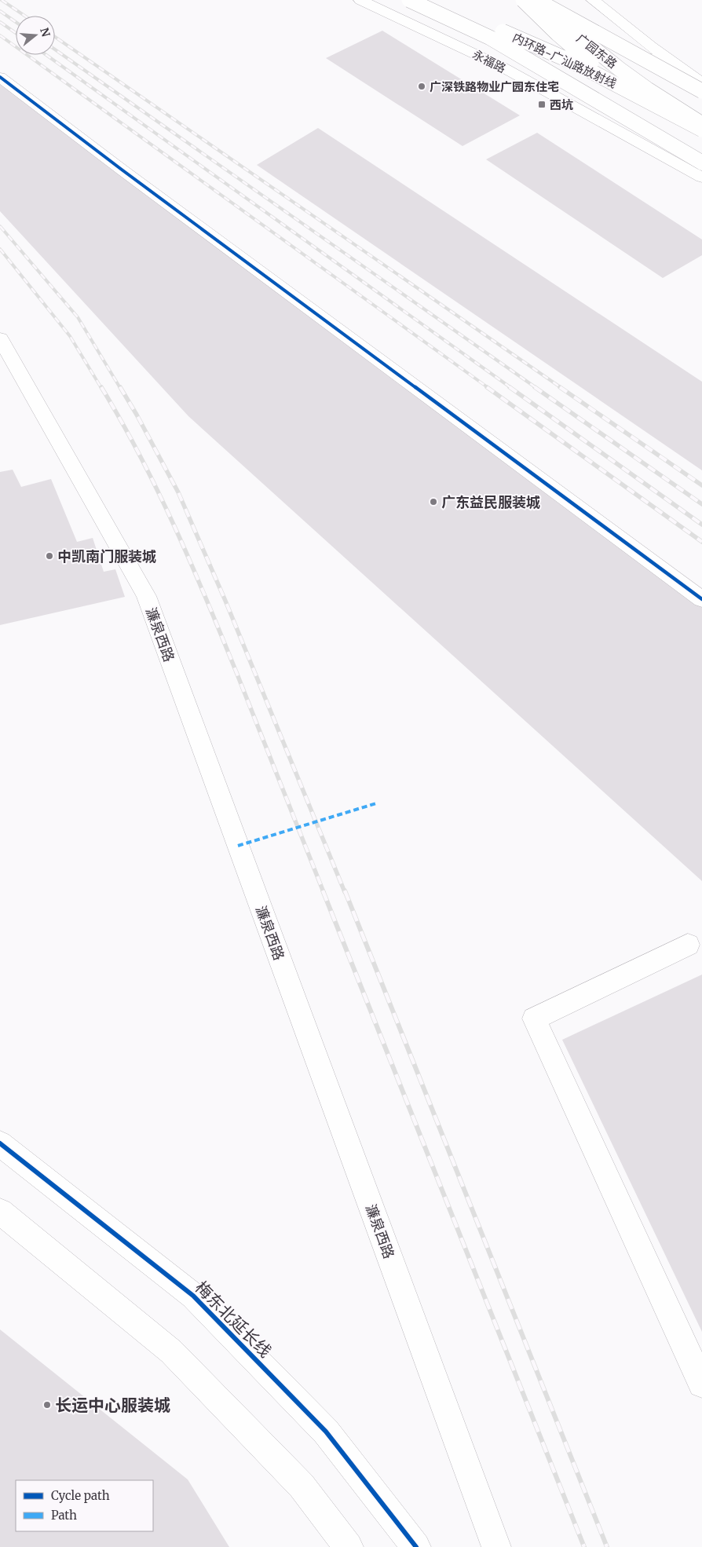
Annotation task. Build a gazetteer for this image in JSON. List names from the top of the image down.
{
  "streets": {
    "main road": [
      "广园东路",
      "内环路-广汕路放射线",
      "永福路",
      "濂泉西路",
      "梅东北延长线"
    ]
  },
  "places": {
    "other": [
      "广深铁路物业广园东住宅",
      "广东益民服装城",
      "中凯南门服装城",
      "长运中心服装城"
    ],
    "transit": ["西坑"]
  },
  "legend": ["Cycle path", "Path"],
  "north": "right"
}
